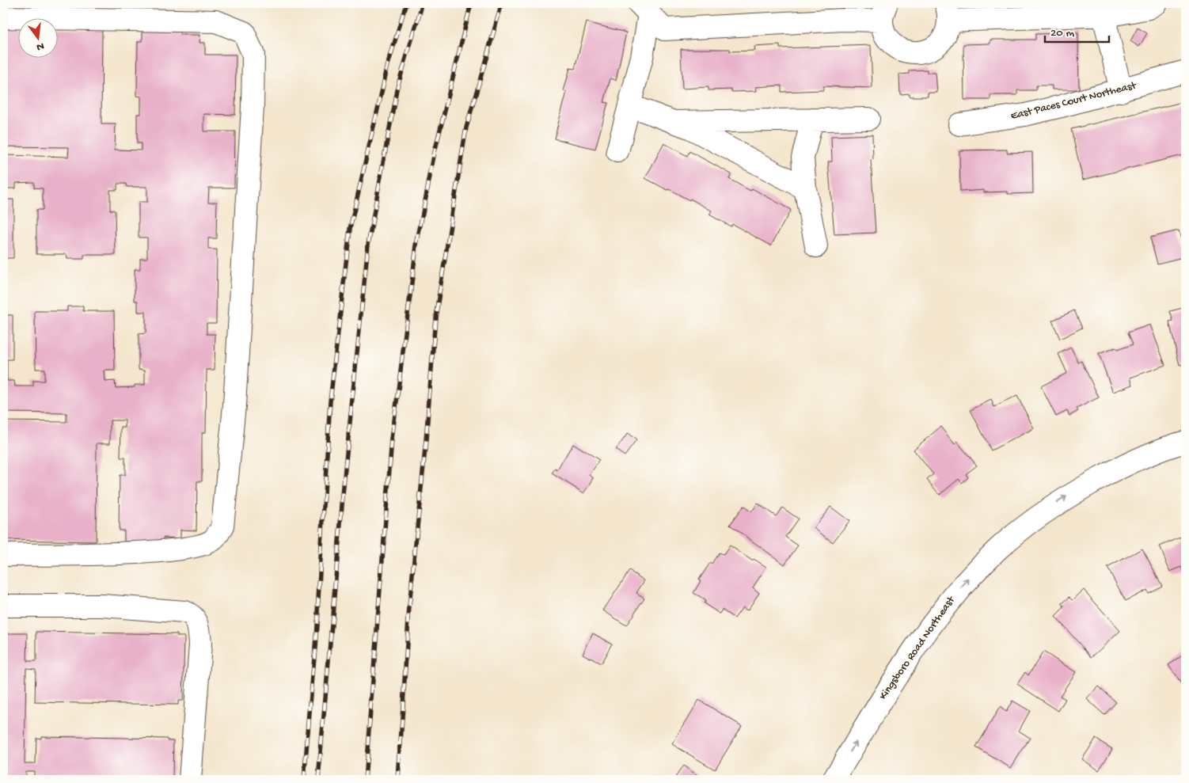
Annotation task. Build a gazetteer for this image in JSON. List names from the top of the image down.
{
  "streets": {
    "street": ["East Paces Court Northeast", "Kingsboro Road Northeast"]
  },
  "one_way": ["Kingsboro Road Northeast"],
  "scale_bar": "20 m",
  "north": "bottom"
}
